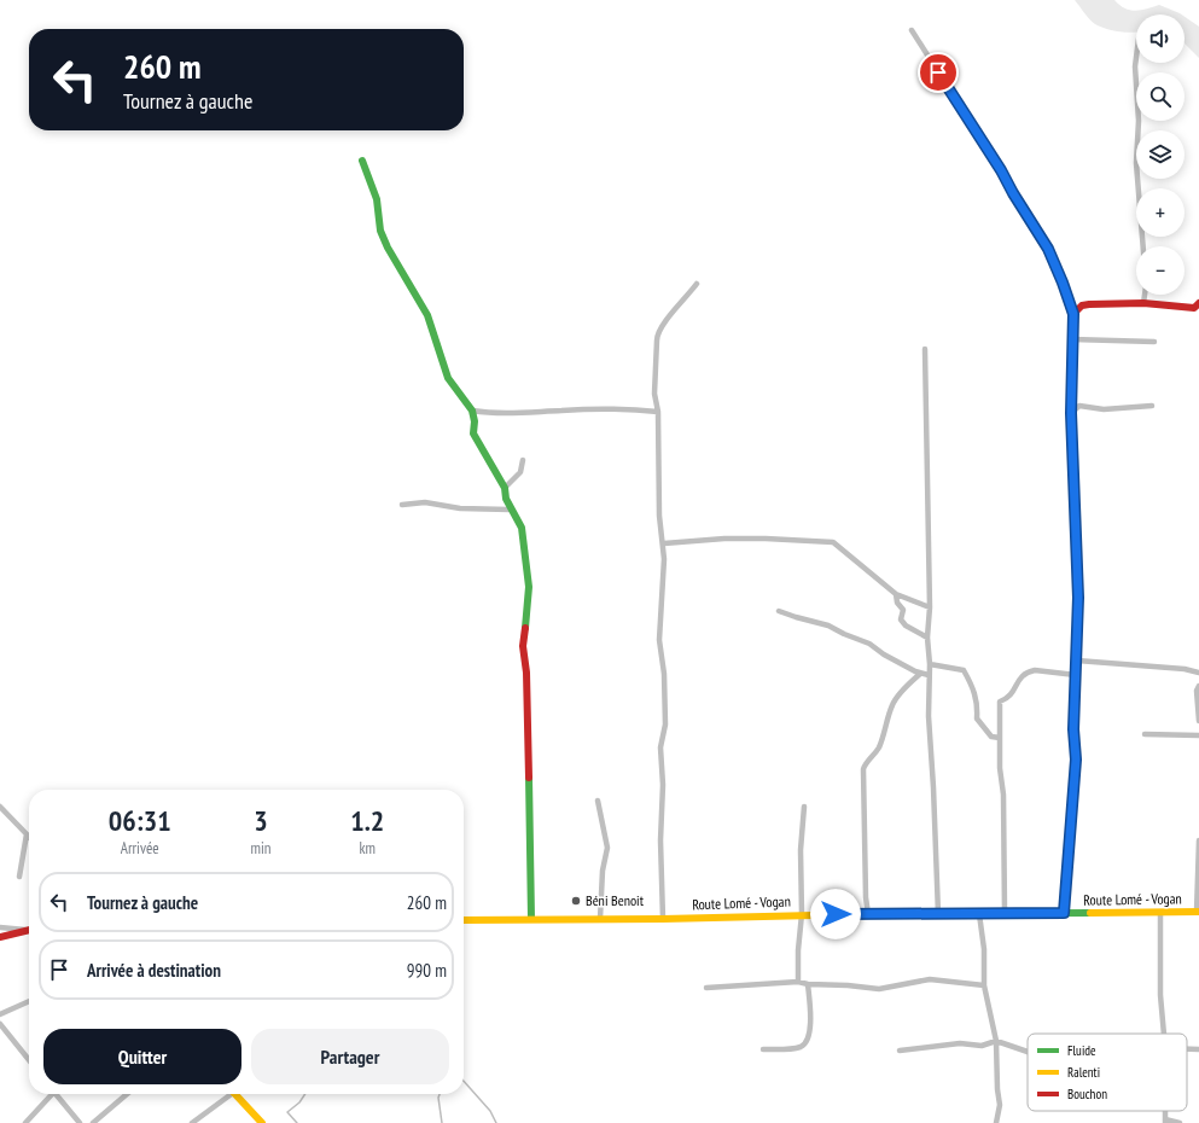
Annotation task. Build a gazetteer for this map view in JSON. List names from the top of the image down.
{
  "streets": {
    "street": ["Route Lomé - Vogan"]
  },
  "places": ["Béni Benoit"],
  "legend": ["Fluide", "Ralenti", "Bouchon"],
  "page": {
    "map_buttons": ["+", "−"],
    "turn": ["260 m", "Tournez à gauche"],
    "eta": [
      "06:31",
      "Arrivée",
      "3",
      "min",
      "1.2",
      "km"
    ],
    "list": [
      {
        "name": "Tournez à gauche",
        "value": "260 m"
      },
      {
        "name": "Arrivée à destination",
        "value": "990 m"
      }
    ],
    "buttons": ["Quitter", "Partager"]
  }
}
